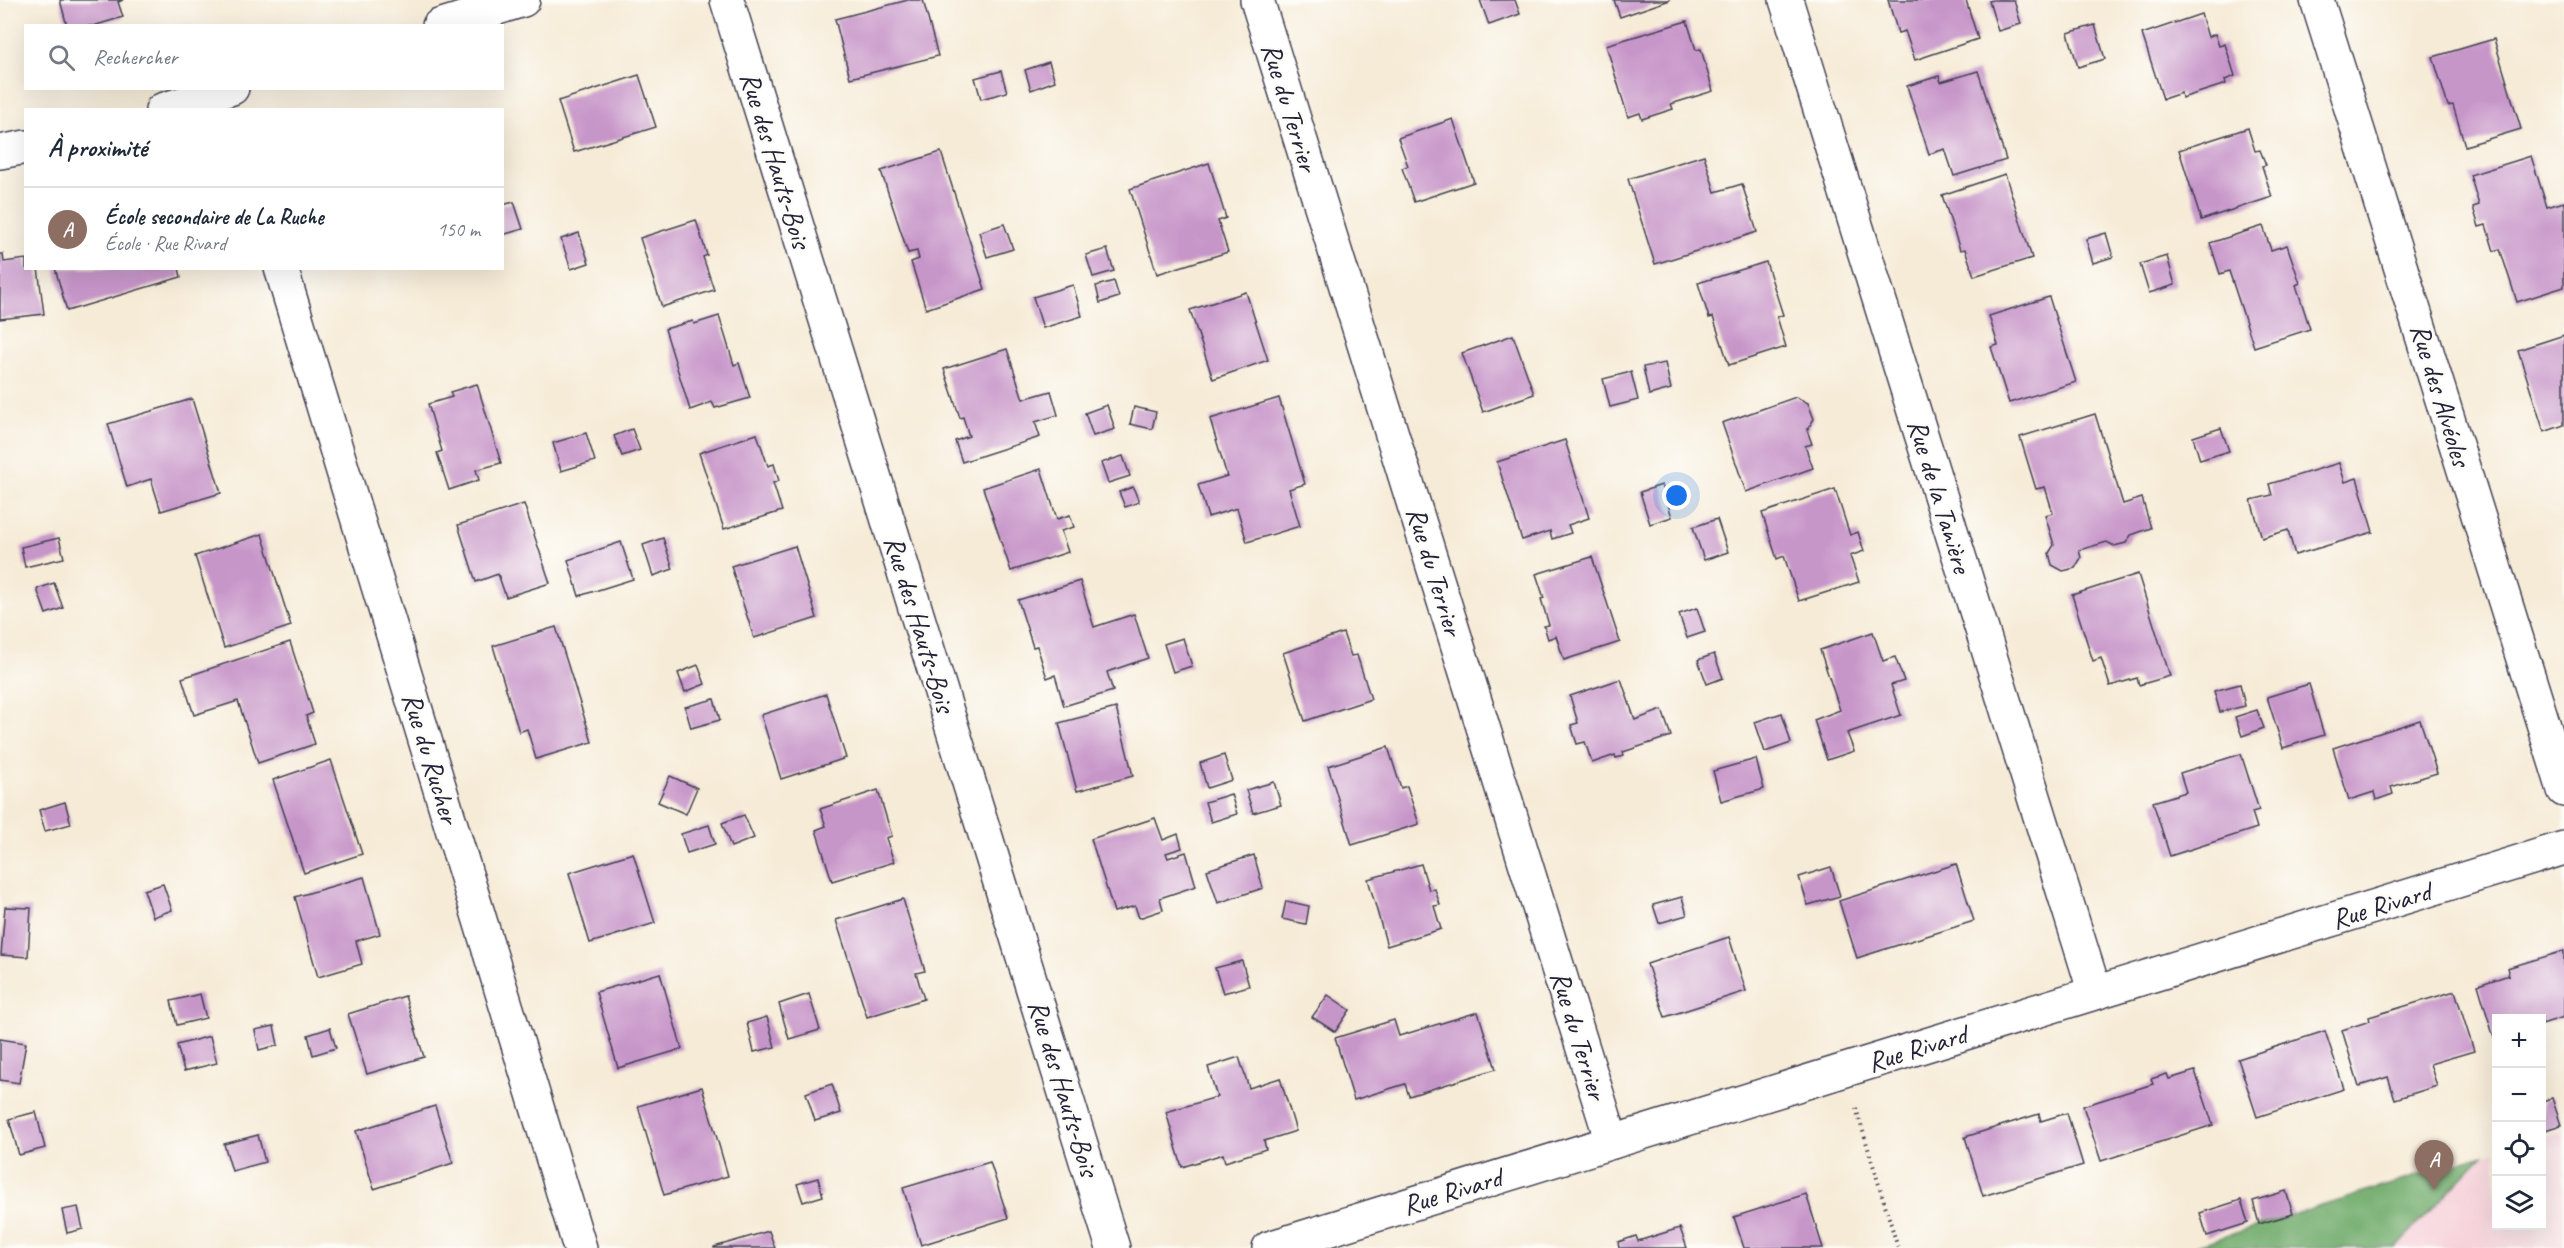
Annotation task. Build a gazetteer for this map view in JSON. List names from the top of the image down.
{
  "streets": {
    "street": [
      "Rue du Terrier",
      "Rue des Hauts-Bois",
      "Rue des Alvéoles",
      "Rue de la Tanière",
      "Rue du Rucher",
      "Rue Rivard"
    ]
  },
  "crossings": [
    ["Rue du Terrier", "Rue Rivard"],
    ["Rue de la Tanière", "Rue Rivard"]
  ],
  "page": {
    "search": "Rechercher",
    "heading": "À proximité",
    "list": [
      {
        "mark": "A",
        "name": "École secondaire de La Ruche",
        "note": "École · Rue Rivard",
        "value": "150 m"
      }
    ],
    "map_buttons": ["+", "−"],
    "pins": "A"
  }
}
